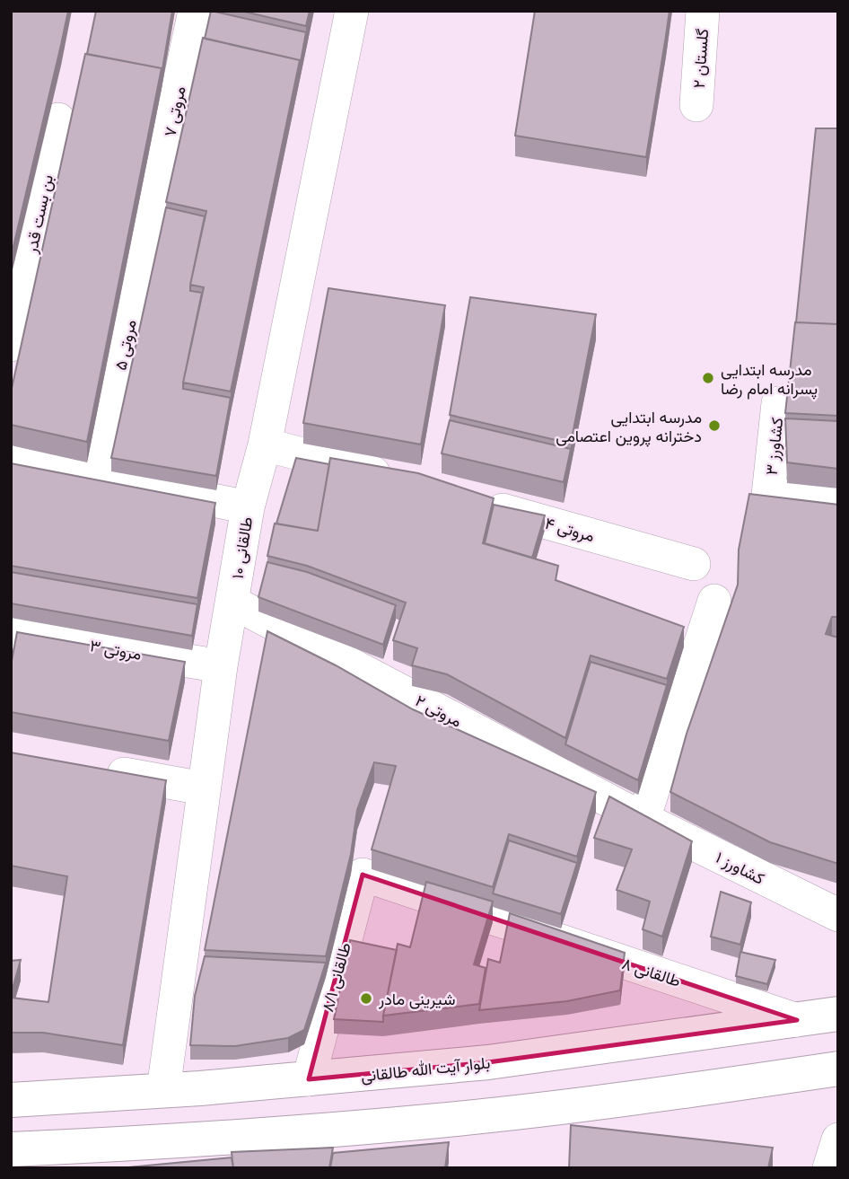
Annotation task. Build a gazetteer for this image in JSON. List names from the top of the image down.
{
  "streets": {
    "main road": ["بلوار آیت الله طالقانی"],
    "street": [
      "گلستان ۲",
      "مروتی ۷",
      "بن بست قدر",
      "مروتی ۵",
      "کشاورز ۳",
      "مروتی ۴",
      "طالقانی ۱۰",
      "مروتی ۳",
      "مروتی ۲",
      "کشاورز ۱",
      "طالقانی ۸",
      "طالقانی ۸/۱"
    ]
  },
  "crossings": [
    ["مروتی ۷", "مروتی ۵"],
    ["طالقانی ۱۰", "مروتی ۳"],
    ["طالقانی ۱۰", "مروتی ۲"],
    ["طالقانی ۱۰", "بلوار آیت الله طالقانی"],
    ["مروتی ۲", "کشاورز ۱"],
    ["طالقانی ۸", "طالقانی ۸/۱"],
    ["طالقانی ۸", "بلوار آیت الله طالقانی"],
    ["طالقانی ۸/۱", "بلوار آیت الله طالقانی"]
  ],
  "places": ["مدرسه ابتدایی پسرانه امام رضا", "مدرسه ابتدایی دخترانه پروین اعتصامی", "شیرینی مادر"]
}
